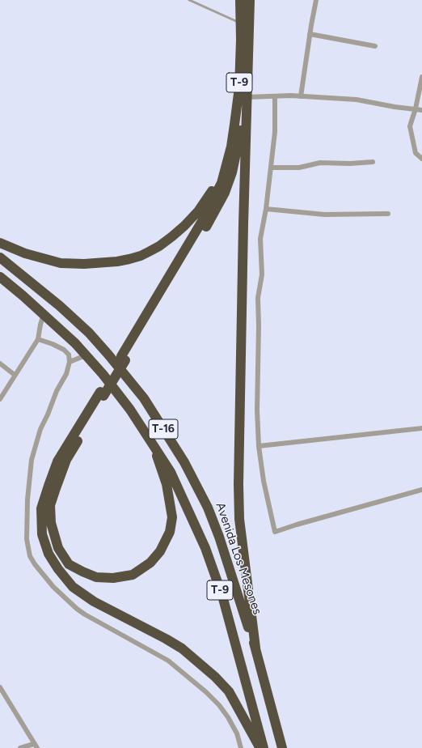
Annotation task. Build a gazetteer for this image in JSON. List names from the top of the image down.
{
  "streets": {
    "highway": ["T-9", "T-16", "Avenida Los Mesones"]
  },
  "crossings": [
    ["T-9", "T-16"]
  ]
}
